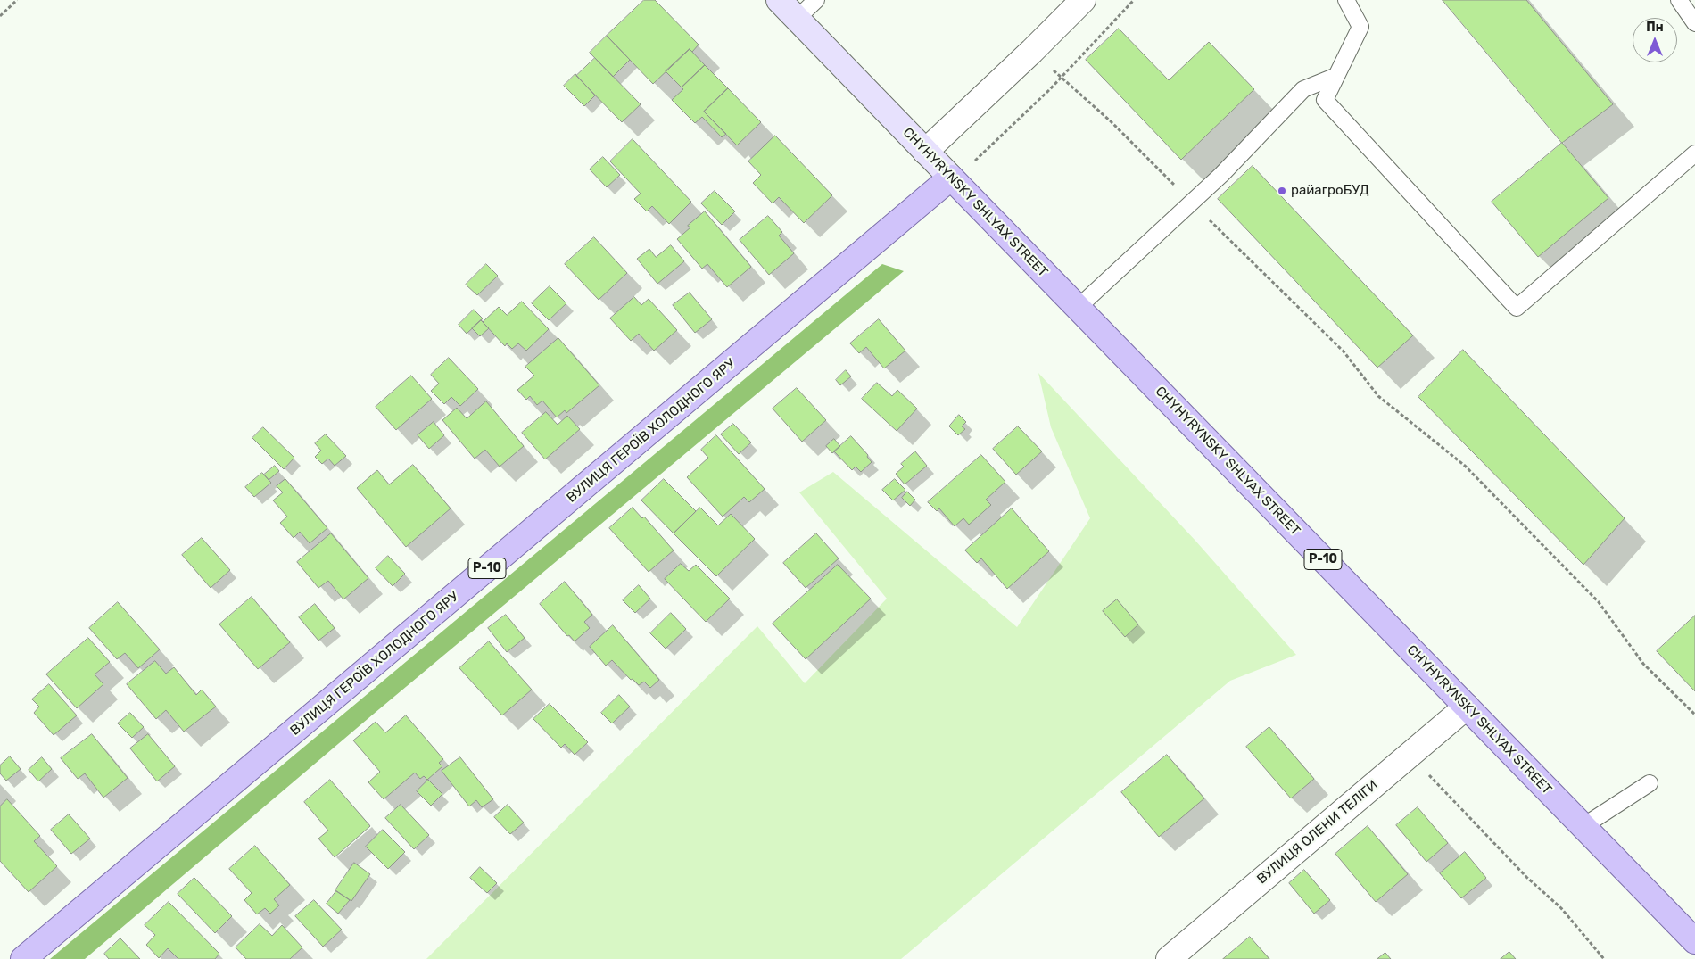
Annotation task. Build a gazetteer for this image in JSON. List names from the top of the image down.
{
  "streets": {
    "main road": ["CHYHYRYNSKY SHLYAX STREET", "ВУЛИЦЯ ГЕРОЇВ ХОЛОДНОГО ЯРУ", "Р-10"],
    "street": ["ВУЛИЦЯ ОЛЕНИ ТЕЛІГИ"]
  },
  "crossings": [
    ["CHYHYRYNSKY SHLYAX STREET", "ВУЛИЦЯ ГЕРОЇВ ХОЛОДНОГО ЯРУ"],
    ["CHYHYRYNSKY SHLYAX STREET", "ВУЛИЦЯ ОЛЕНИ ТЕЛІГИ"]
  ],
  "places": ["райагроБУД"],
  "north": "top"
}
